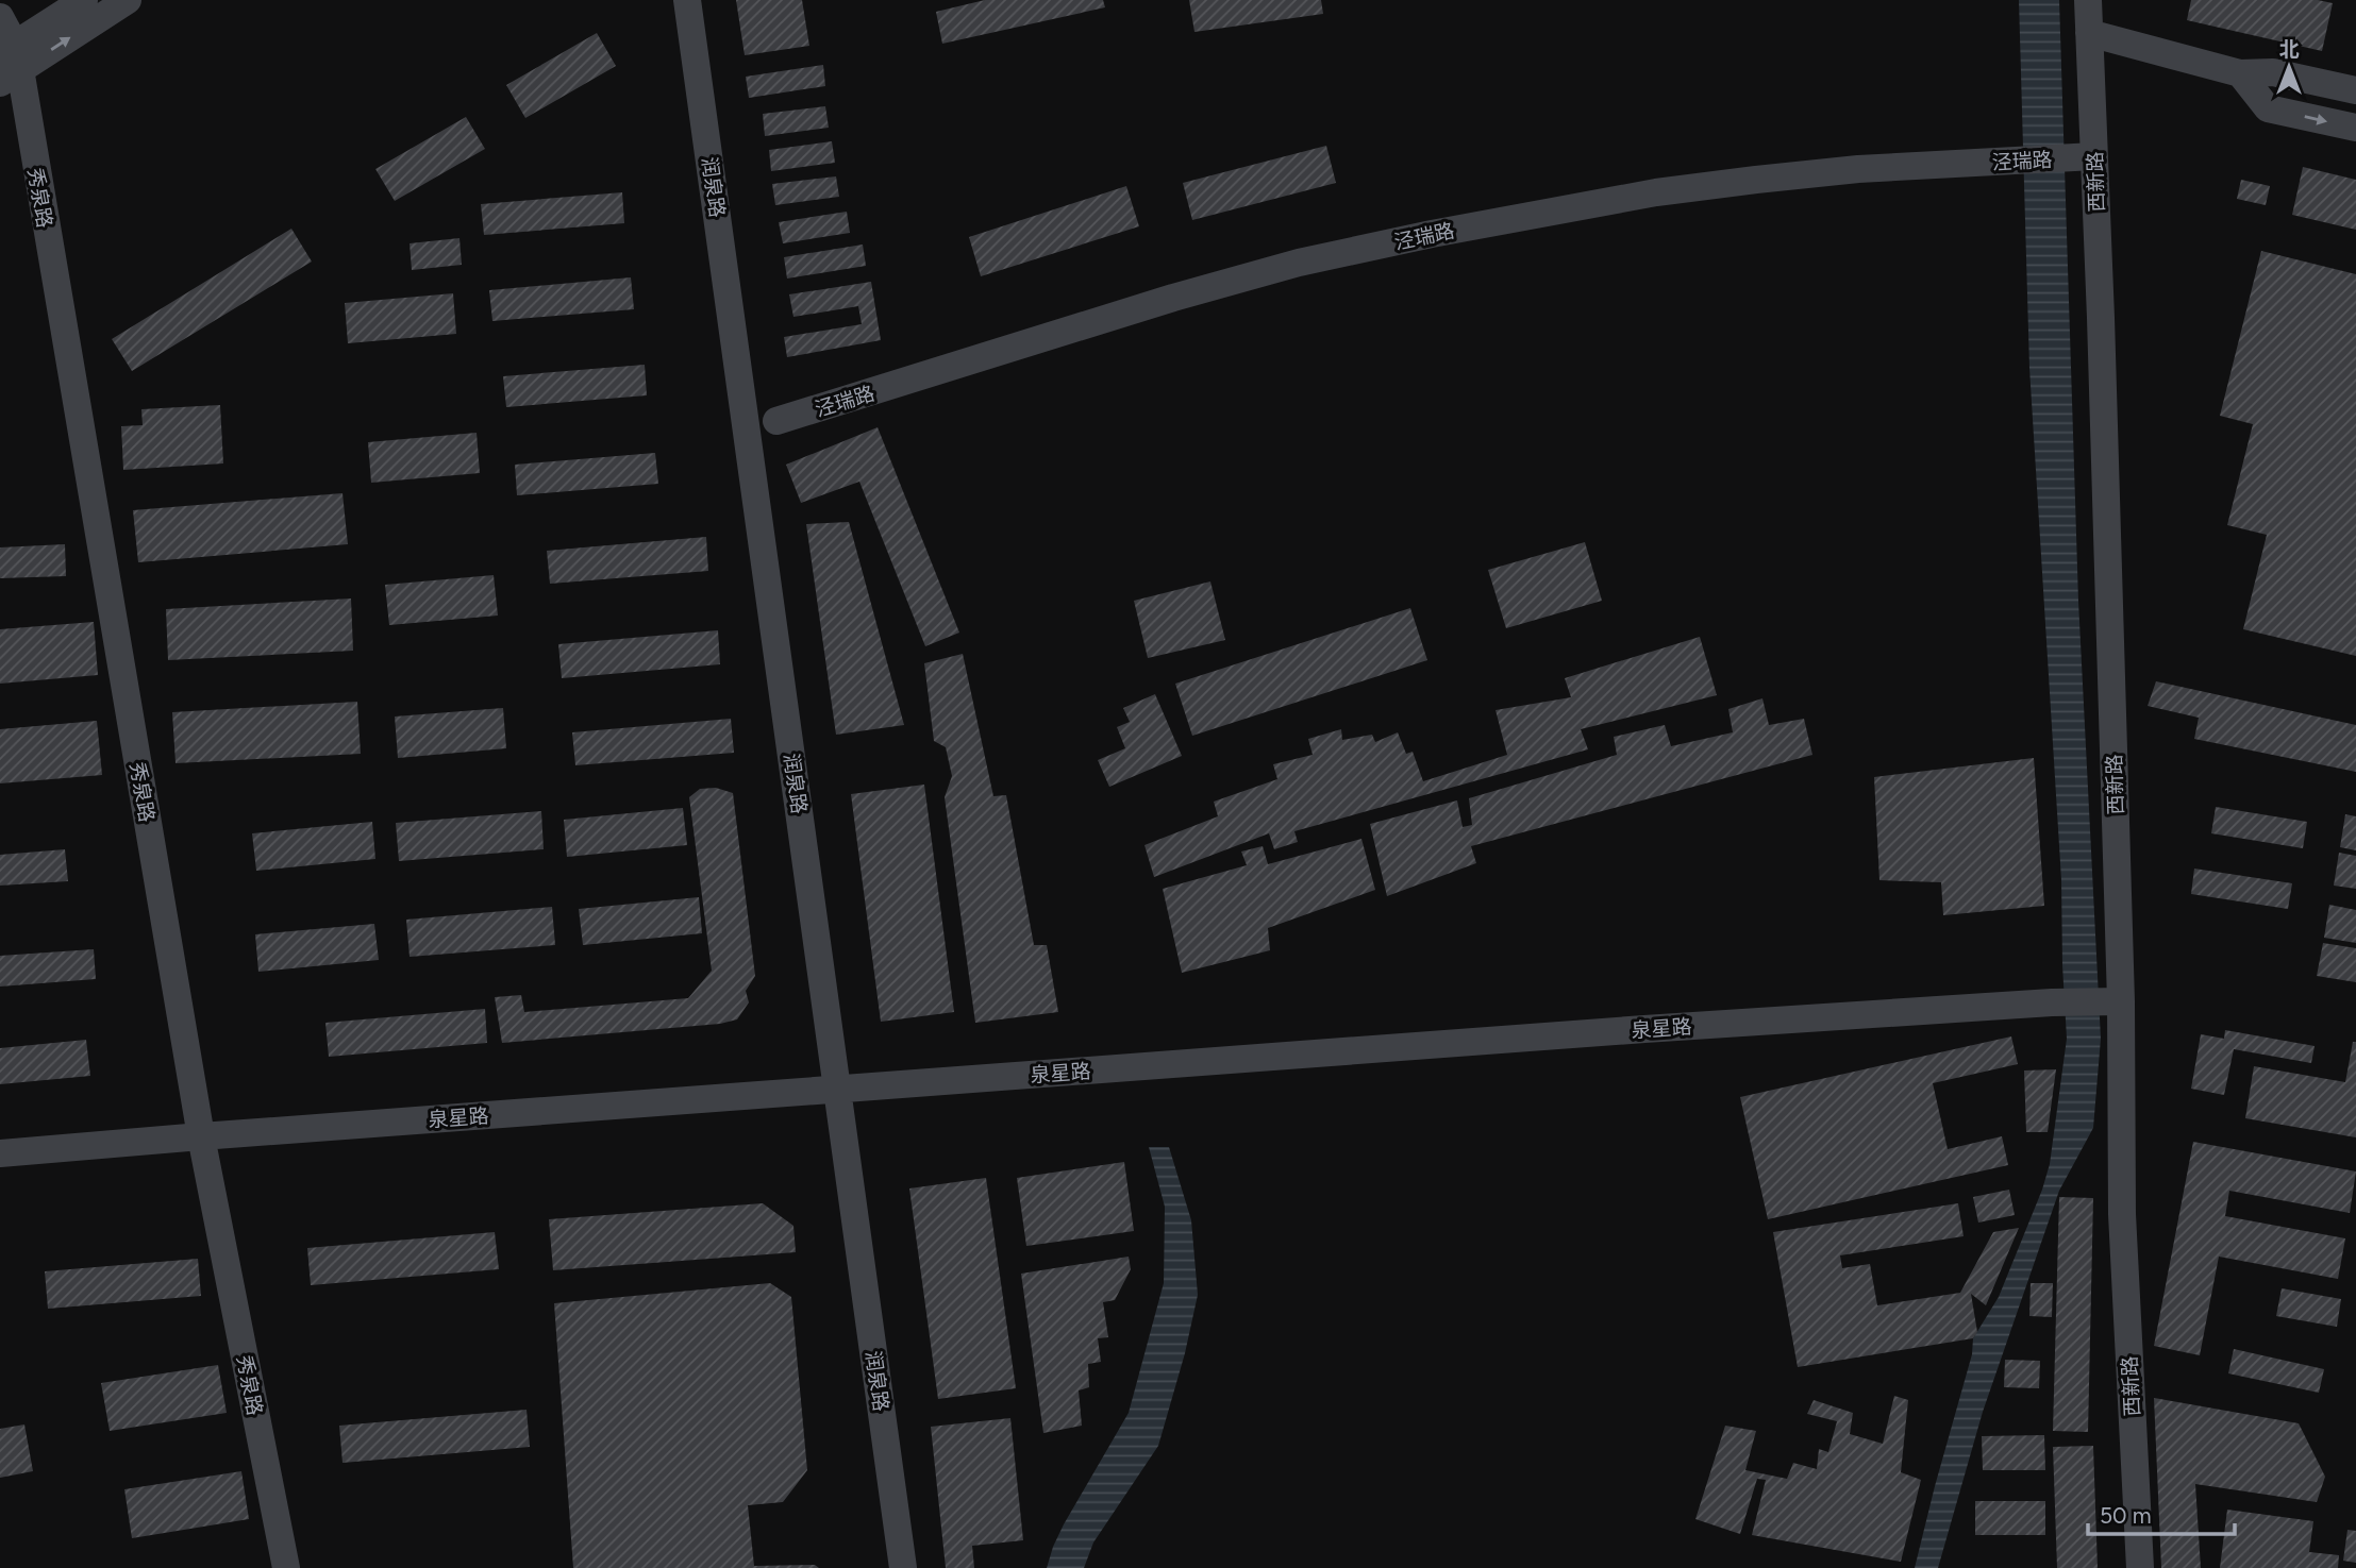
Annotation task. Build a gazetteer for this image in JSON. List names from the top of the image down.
{
  "streets": {
    "street": [
      "泾瑞路",
      "西新路",
      "润泉路",
      "秀泉路",
      "泉星路"
    ]
  },
  "crossings": [
    ["泾瑞路", "西新路"],
    ["西新路", "泉星路"],
    ["润泉路", "泉星路"],
    ["秀泉路", "泉星路"]
  ],
  "scale_bar": "50 m",
  "north": "top"
}
